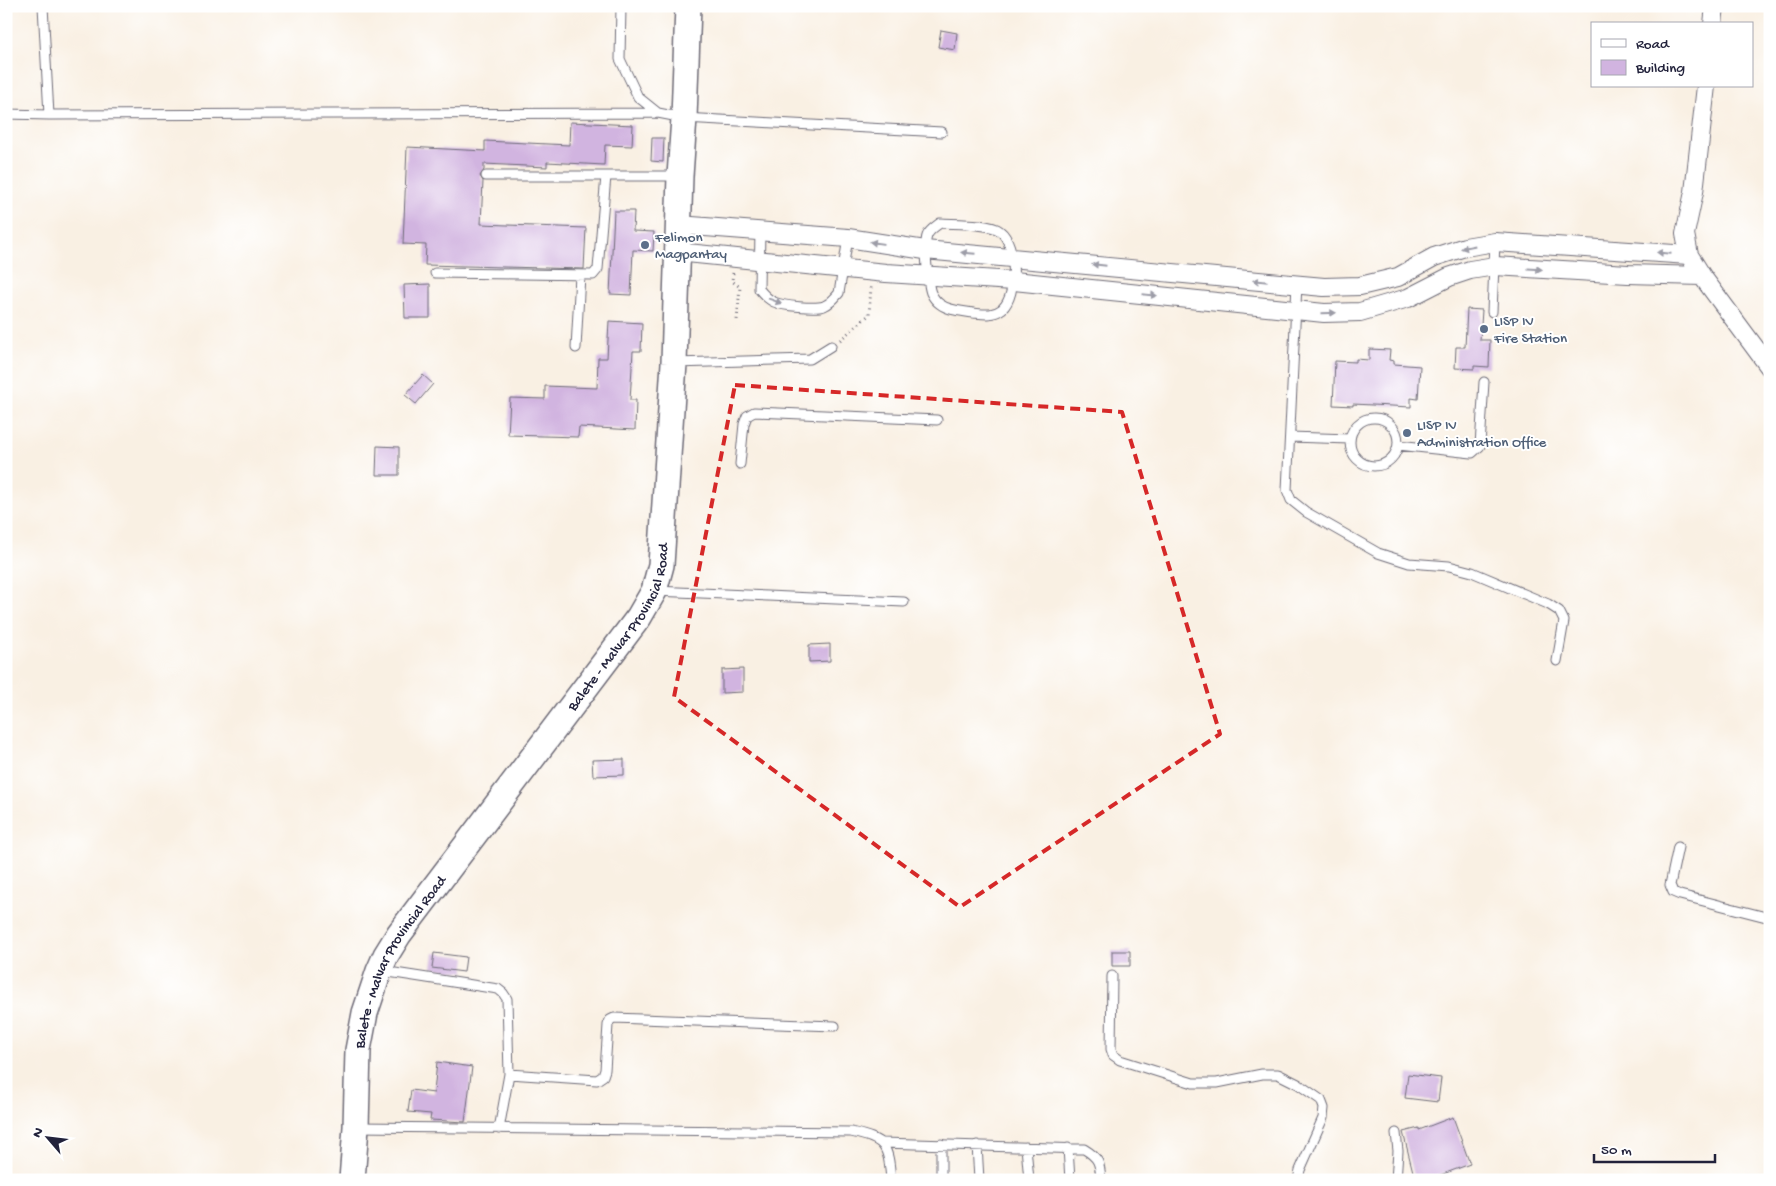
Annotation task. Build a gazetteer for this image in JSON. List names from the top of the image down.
{
  "streets": {
    "main road": ["Balete - Malvar Provincial Road"]
  },
  "places": ["Felimon Magpantay", "LISP IV Fire Station", "LISP IV Administration Office"],
  "legend": ["Road", "Building"],
  "scale_bar": "50 m",
  "north": "top left"
}
